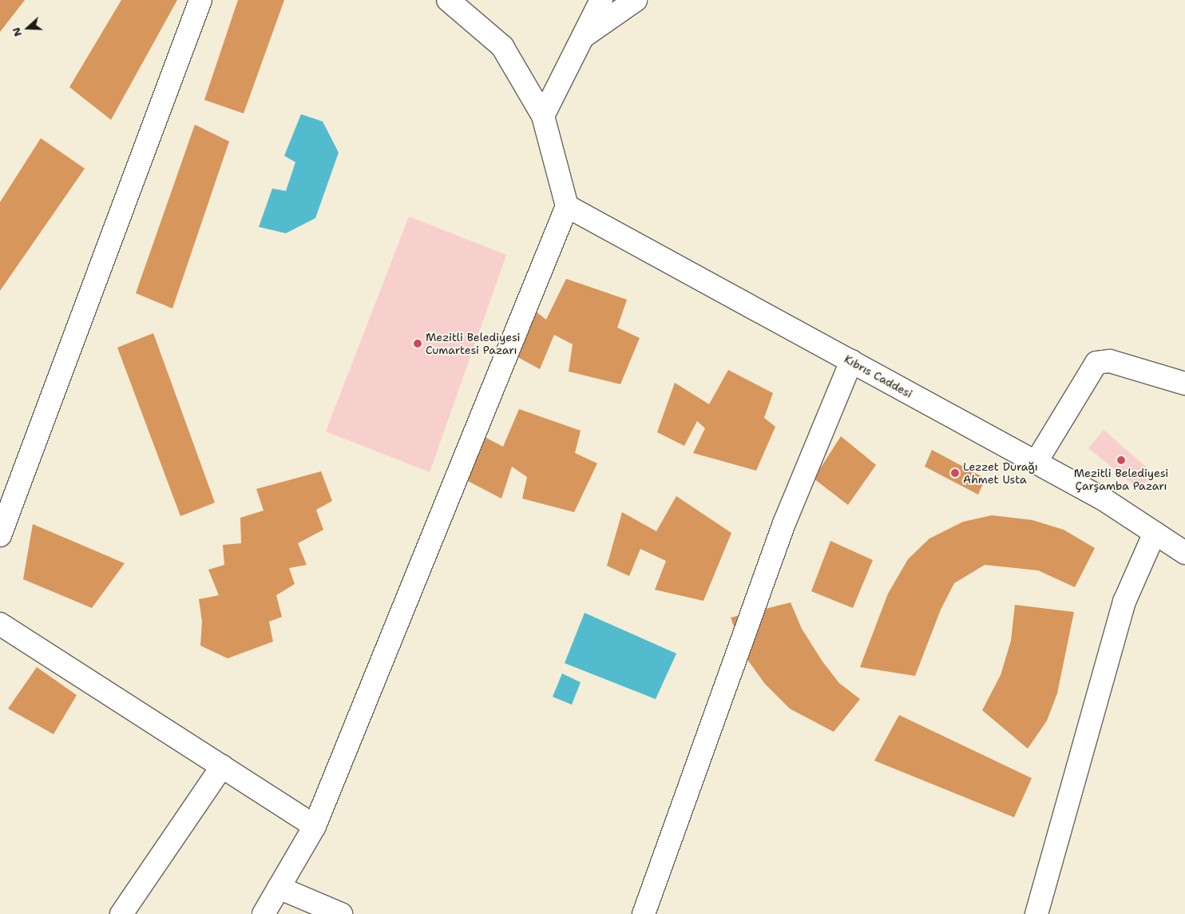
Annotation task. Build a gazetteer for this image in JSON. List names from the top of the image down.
{
  "streets": {
    "street": ["Kıbrıs Caddesi"]
  },
  "places": ["Mezitli Belediyesi Cumartesi Pazarı", "Mezitli Belediyesi Çarşamba Pazarı", "Lezzet Durağı Ahmet Usta"],
  "north": "left"
}
